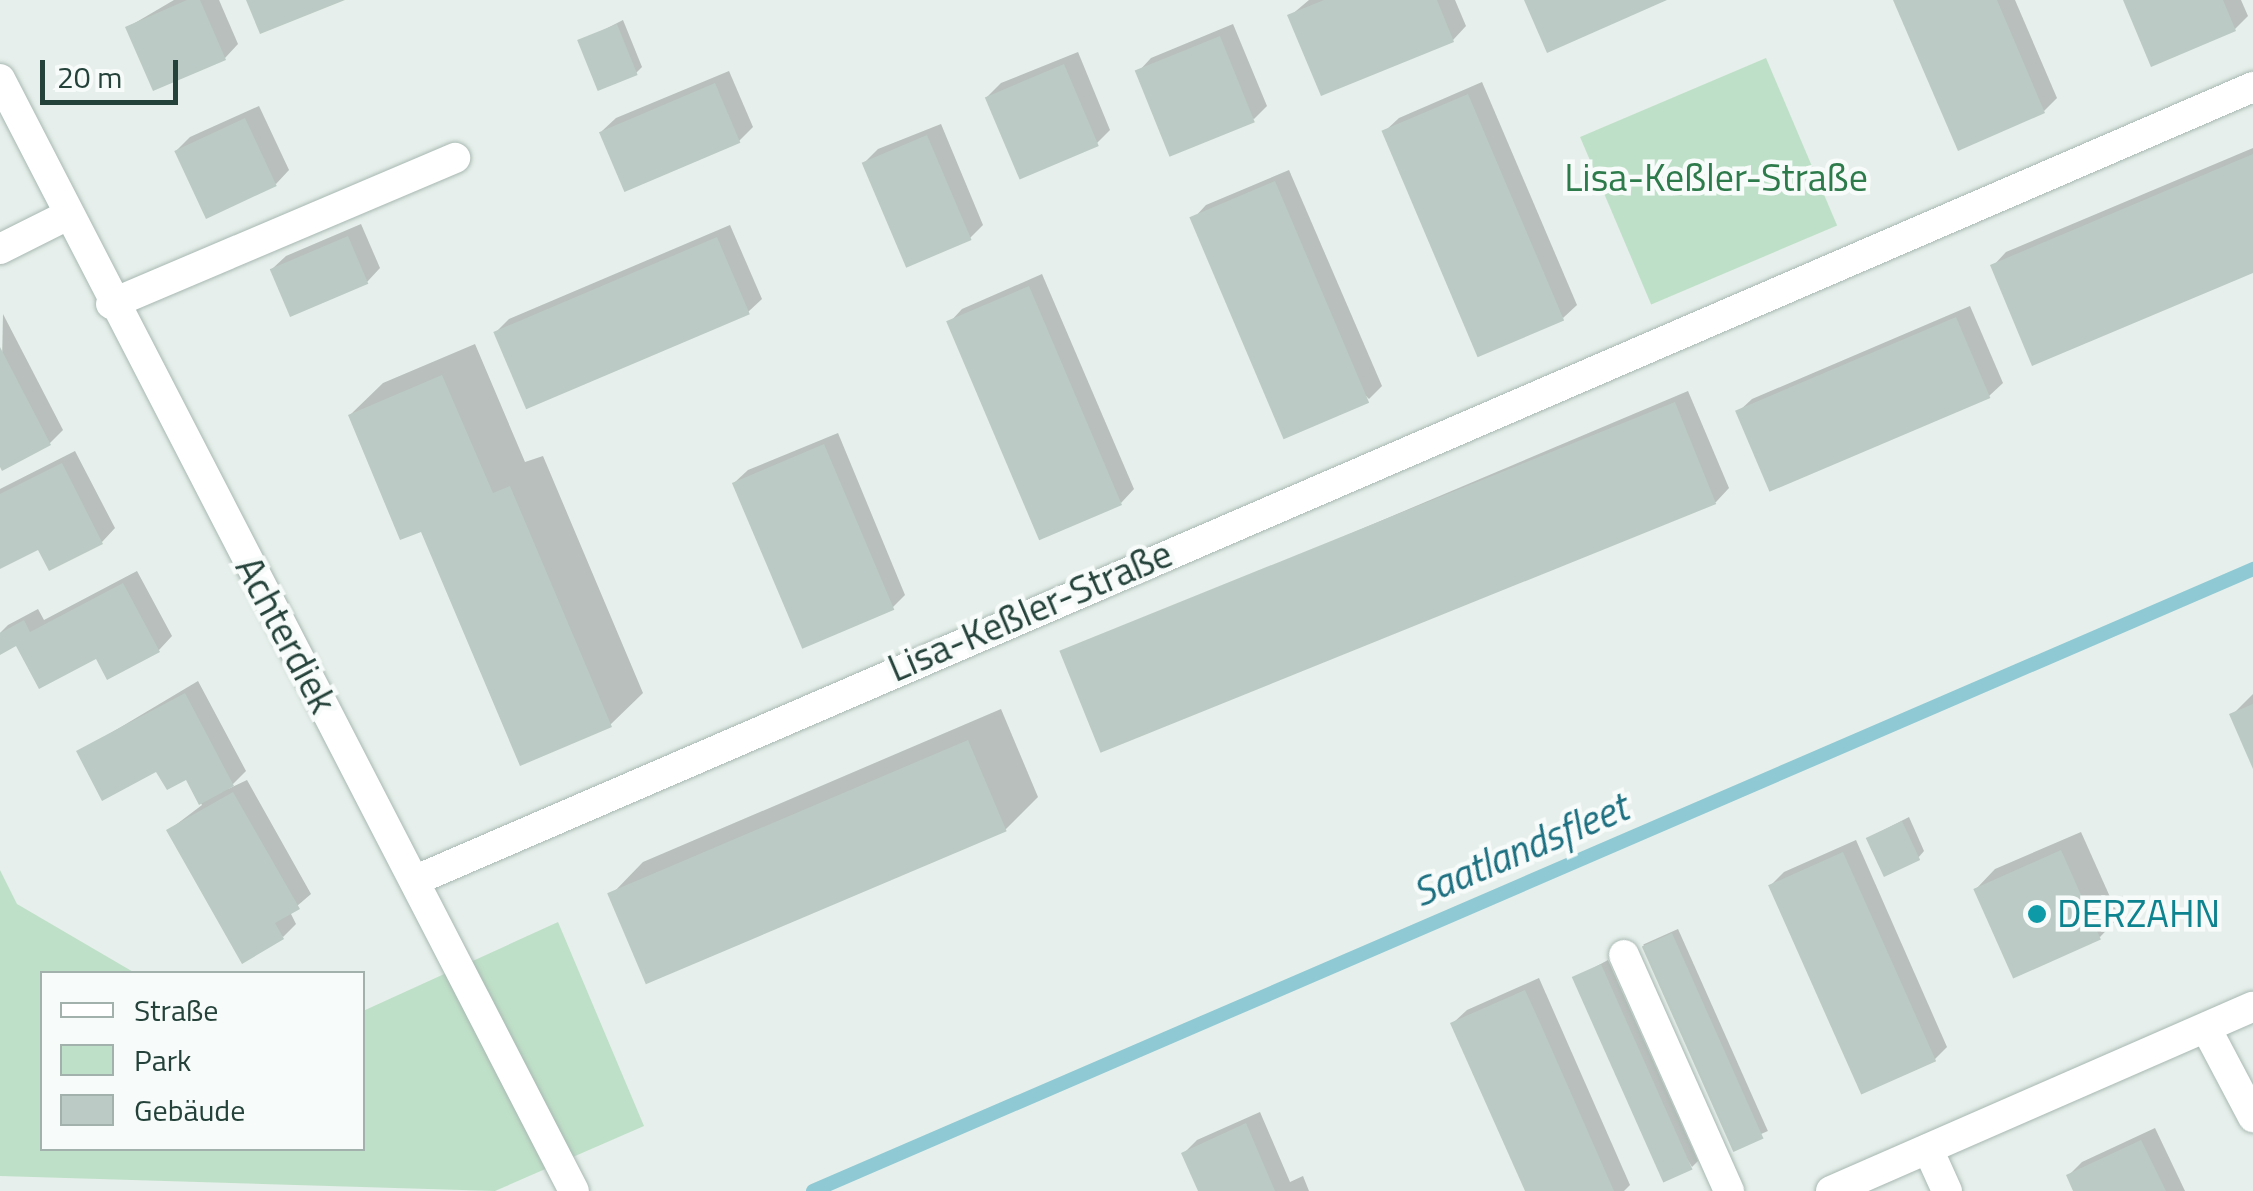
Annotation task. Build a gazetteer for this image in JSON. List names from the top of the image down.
{
  "streets": {
    "street": ["Lisa-Keßler-Straße", "Achterdiek"]
  },
  "crossings": [
    ["Lisa-Keßler-Straße", "Achterdiek"]
  ],
  "water": ["Saatlandsfleet"],
  "parks": ["Lisa-Keßler-Straße"],
  "places": ["DERZAHN"],
  "legend": ["Straße", "Park", "Gebäude"],
  "scale_bar": "20 m"
}
